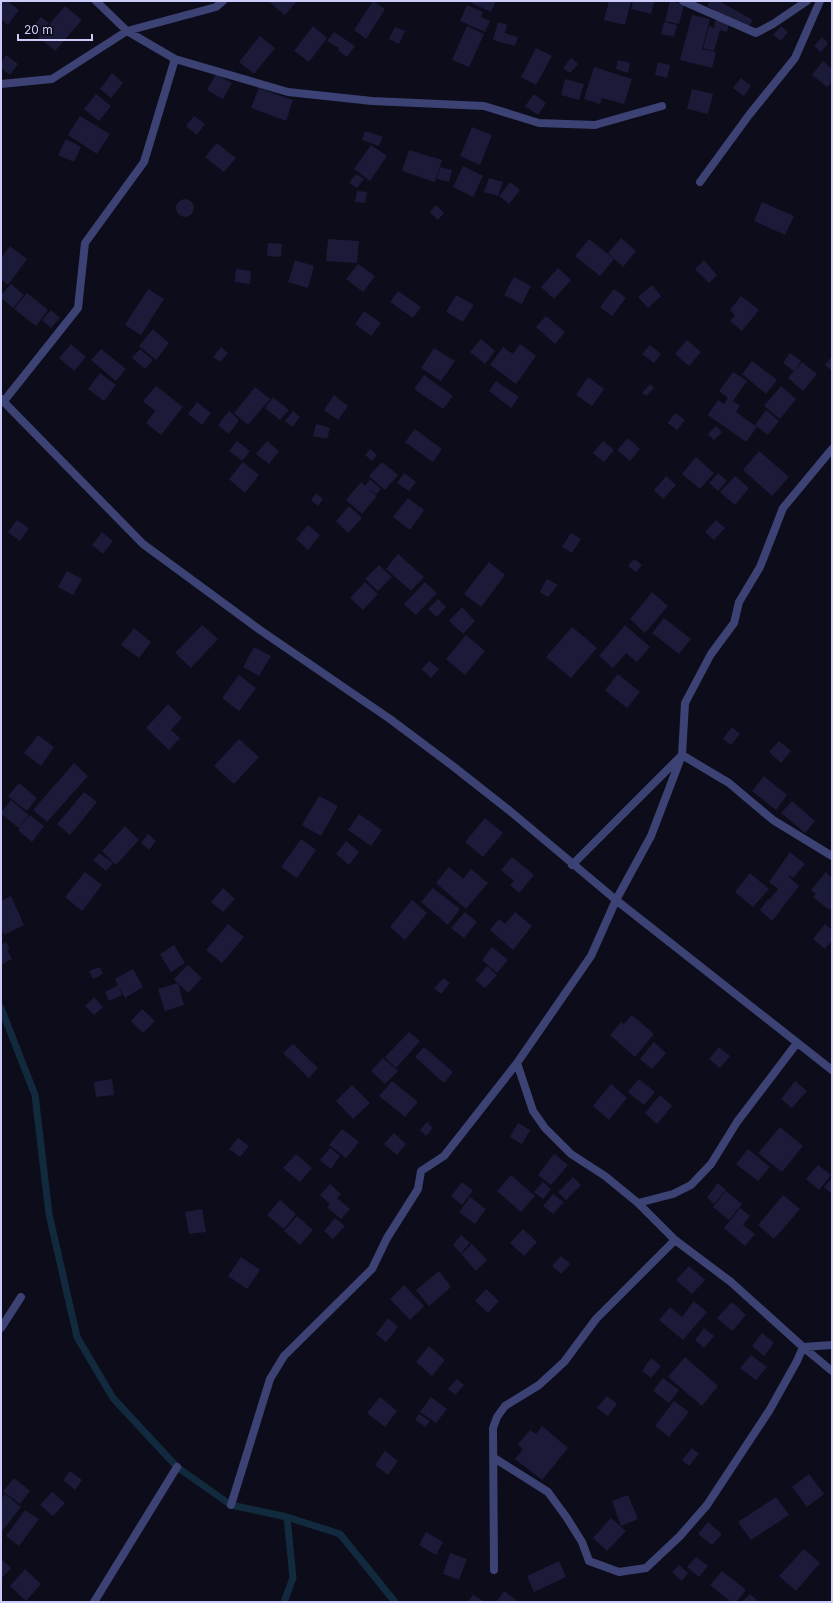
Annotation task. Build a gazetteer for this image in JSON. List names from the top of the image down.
{
  "scale_bar": "20 m"
}
